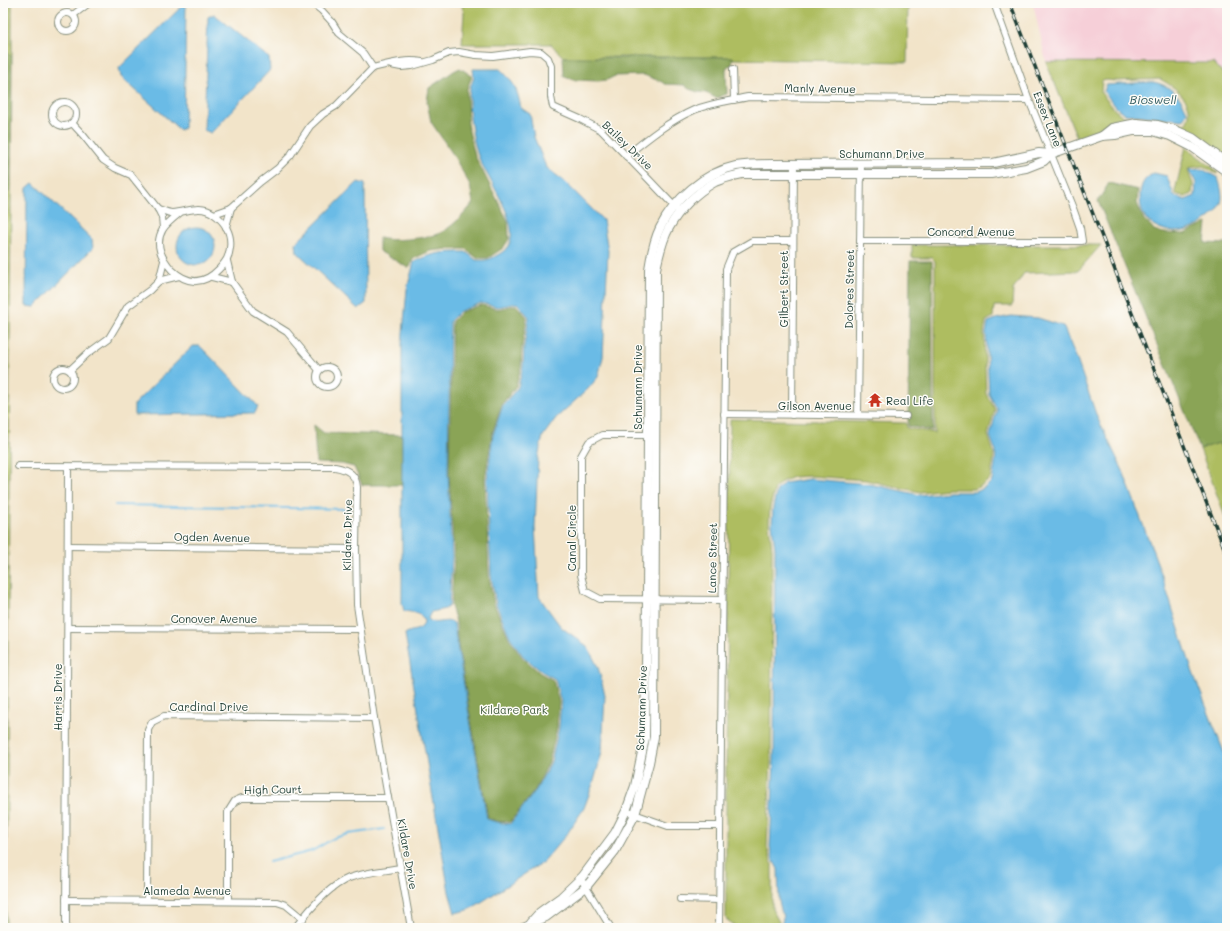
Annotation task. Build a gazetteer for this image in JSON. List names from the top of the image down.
{
  "streets": {
    "street": [
      "Manly Avenue",
      "Essex Lane",
      "Bailey Drive",
      "Schumann Drive",
      "Concord Avenue",
      "Gilbert Street",
      "Dolores Street",
      "Gilson Avenue",
      "Kildare Drive",
      "Ogden Avenue",
      "Canal Circle",
      "Lance Street",
      "Conover Avenue",
      "Harris Drive",
      "Cardinal Drive",
      "High Court",
      "Alameda Avenue"
    ]
  },
  "crossings": [
    ["Manly Avenue", "Essex Lane"],
    ["Manly Avenue", "Bailey Drive"],
    ["Essex Lane", "Schumann Drive"],
    ["Essex Lane", "Concord Avenue"],
    ["Bailey Drive", "Schumann Drive"],
    ["Schumann Drive", "Gilbert Street"],
    ["Schumann Drive", "Dolores Street"],
    ["Schumann Drive", "Canal Circle"],
    ["Concord Avenue", "Dolores Street"],
    ["Gilbert Street", "Gilson Avenue"],
    ["Gilbert Street", "Lance Street"],
    ["Dolores Street", "Gilson Avenue"],
    ["Gilson Avenue", "Lance Street"],
    ["Kildare Drive", "Ogden Avenue"],
    ["Kildare Drive", "Conover Avenue"],
    ["Kildare Drive", "Harris Drive"],
    ["Kildare Drive", "Cardinal Drive"],
    ["Kildare Drive", "High Court"],
    ["Ogden Avenue", "Harris Drive"],
    ["Canal Circle", "Lance Street"],
    ["Conover Avenue", "Harris Drive"],
    ["Harris Drive", "Alameda Avenue"],
    ["Cardinal Drive", "Alameda Avenue"],
    ["High Court", "Alameda Avenue"]
  ],
  "water": ["Bioswell"],
  "parks": ["Kildare Park"],
  "places": {
    "temple": ["Real Life"]
  }
}
